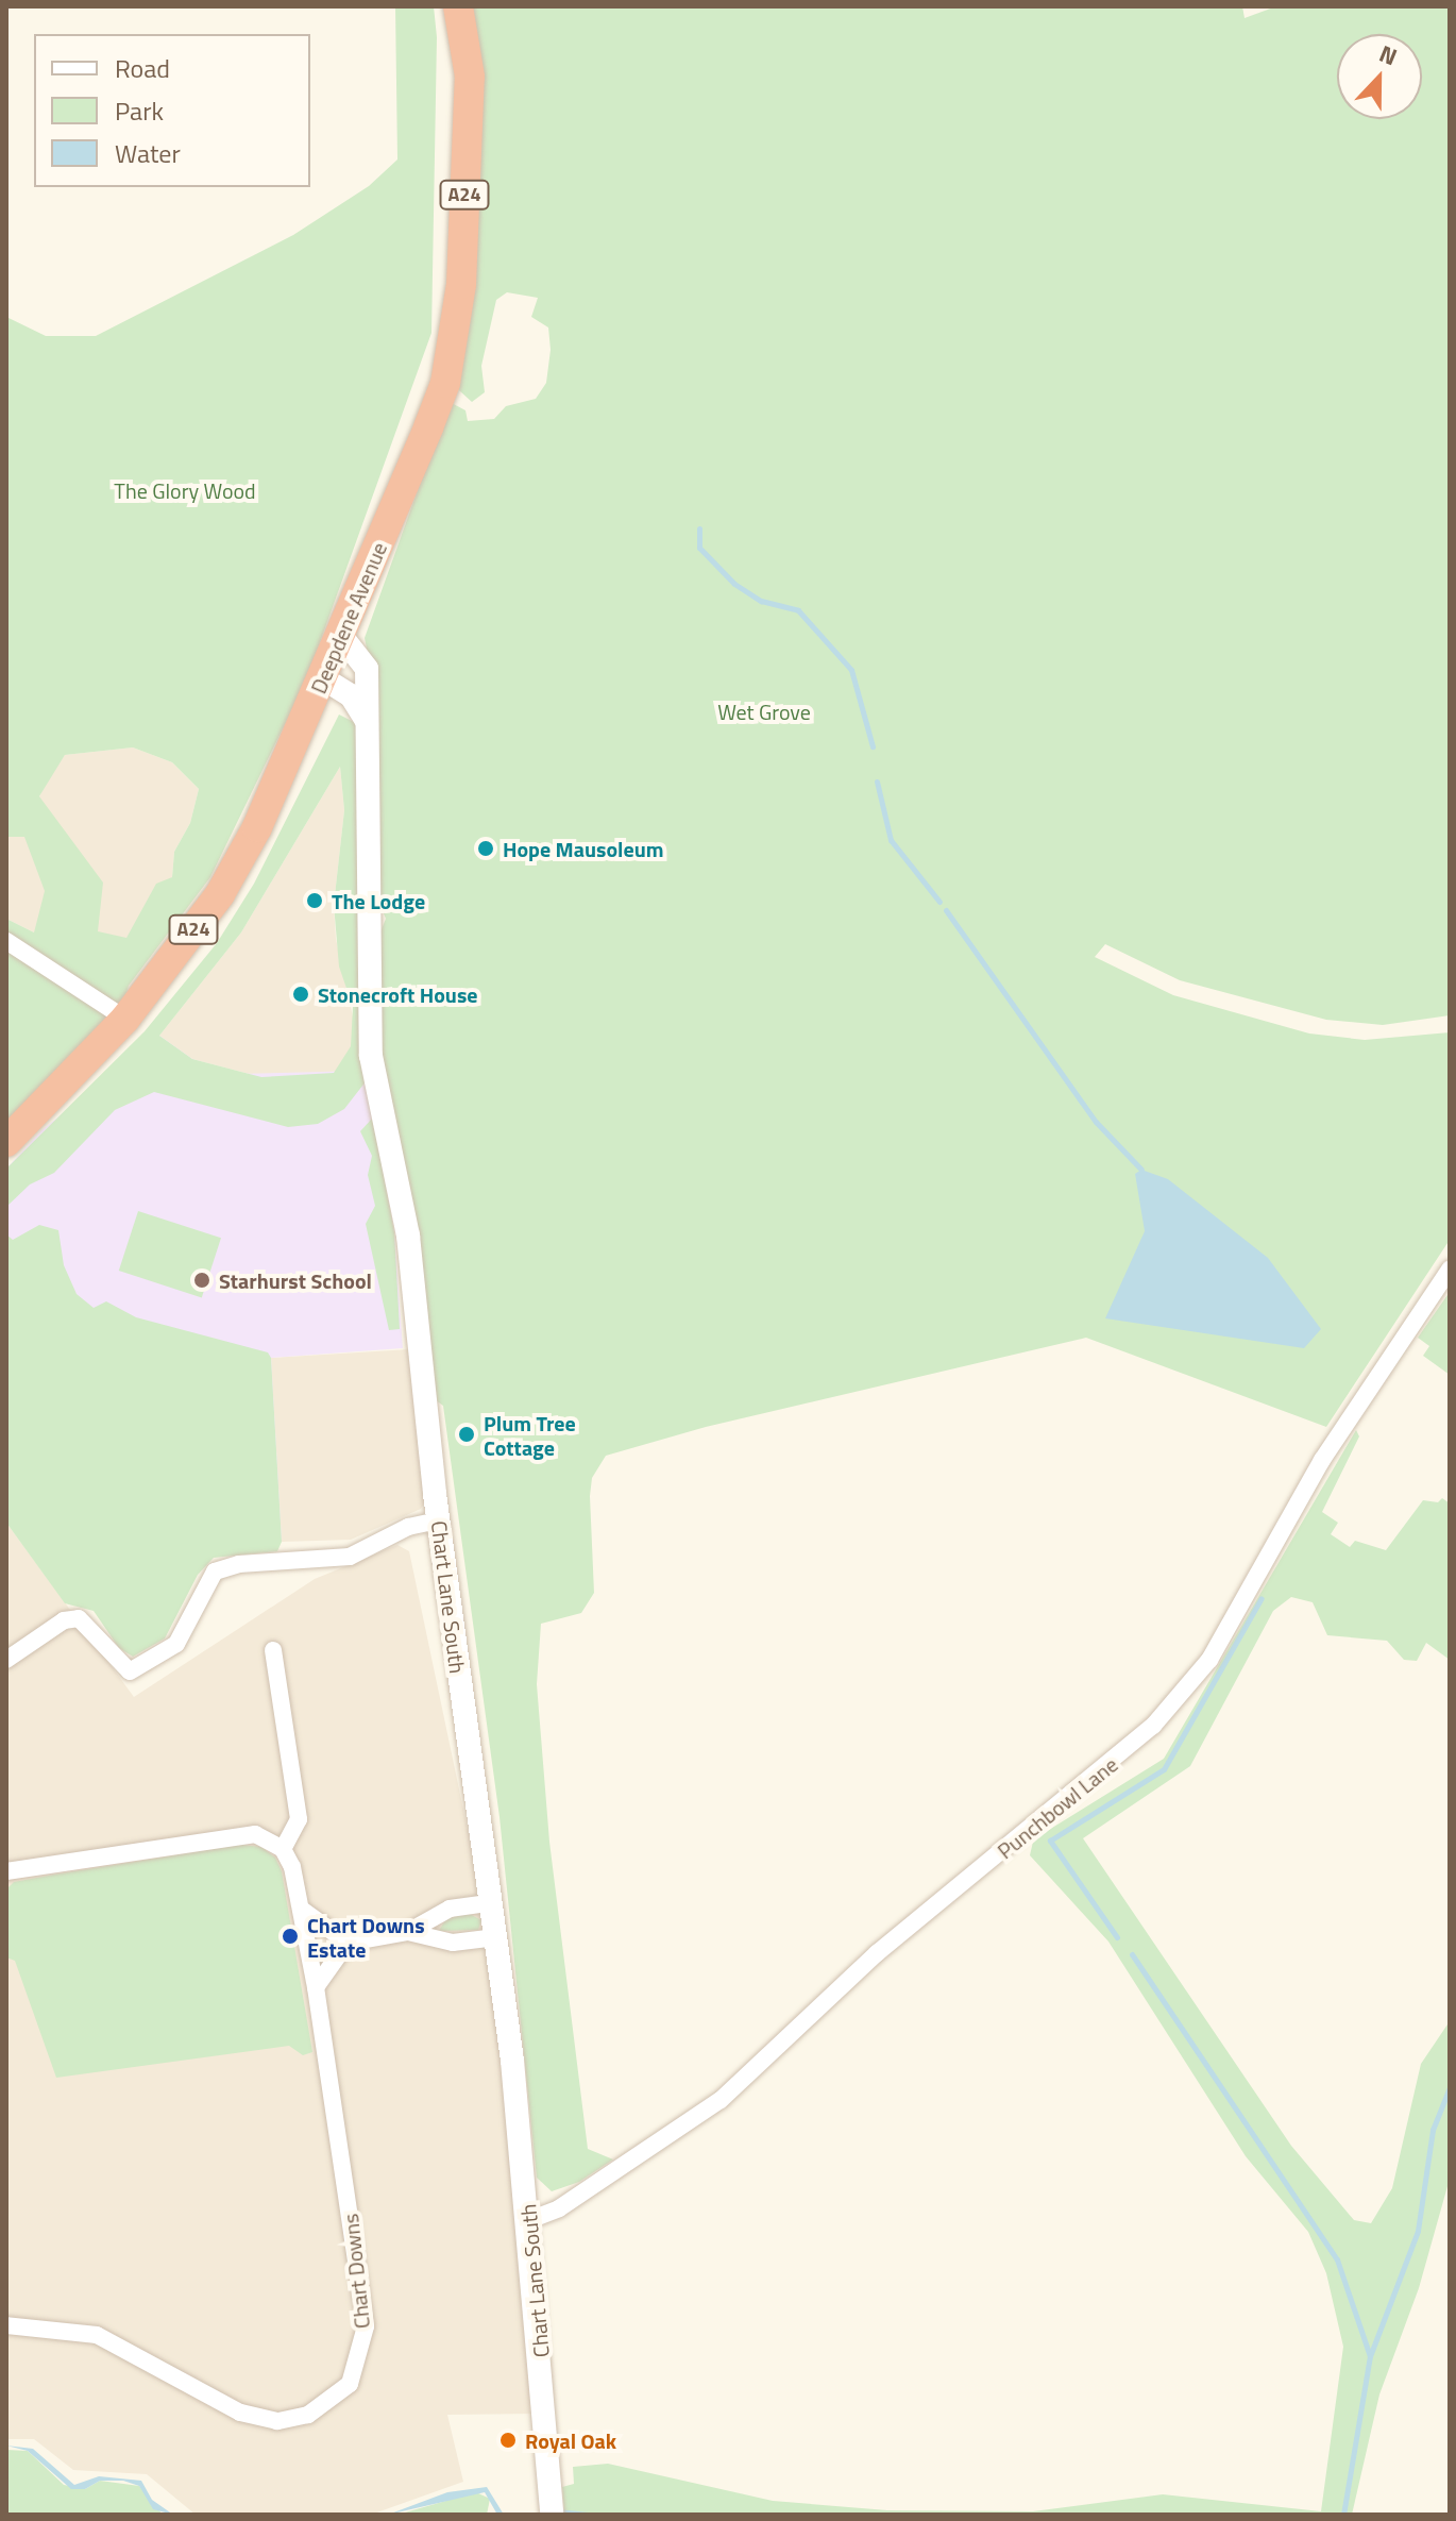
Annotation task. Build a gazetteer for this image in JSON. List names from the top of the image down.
{
  "streets": {
    "highway": ["A24", "Deepdene Avenue"],
    "street": ["Chart Lane South", "Punchbowl Lane", "Chart Downs"]
  },
  "crossings": [
    ["Deepdene Avenue", "Chart Lane South"],
    ["Chart Lane South", "Punchbowl Lane"]
  ],
  "parks": ["The Glory Wood", "Wet Grove"],
  "places": [
    "Hope Mausoleum",
    "The Lodge",
    "Stonecroft House",
    "Starhurst School",
    "Plum Tree Cottage",
    "Chart Downs Estate",
    "Royal Oak"
  ],
  "legend": ["Road", "Park", "Water"],
  "north": "top"
}
